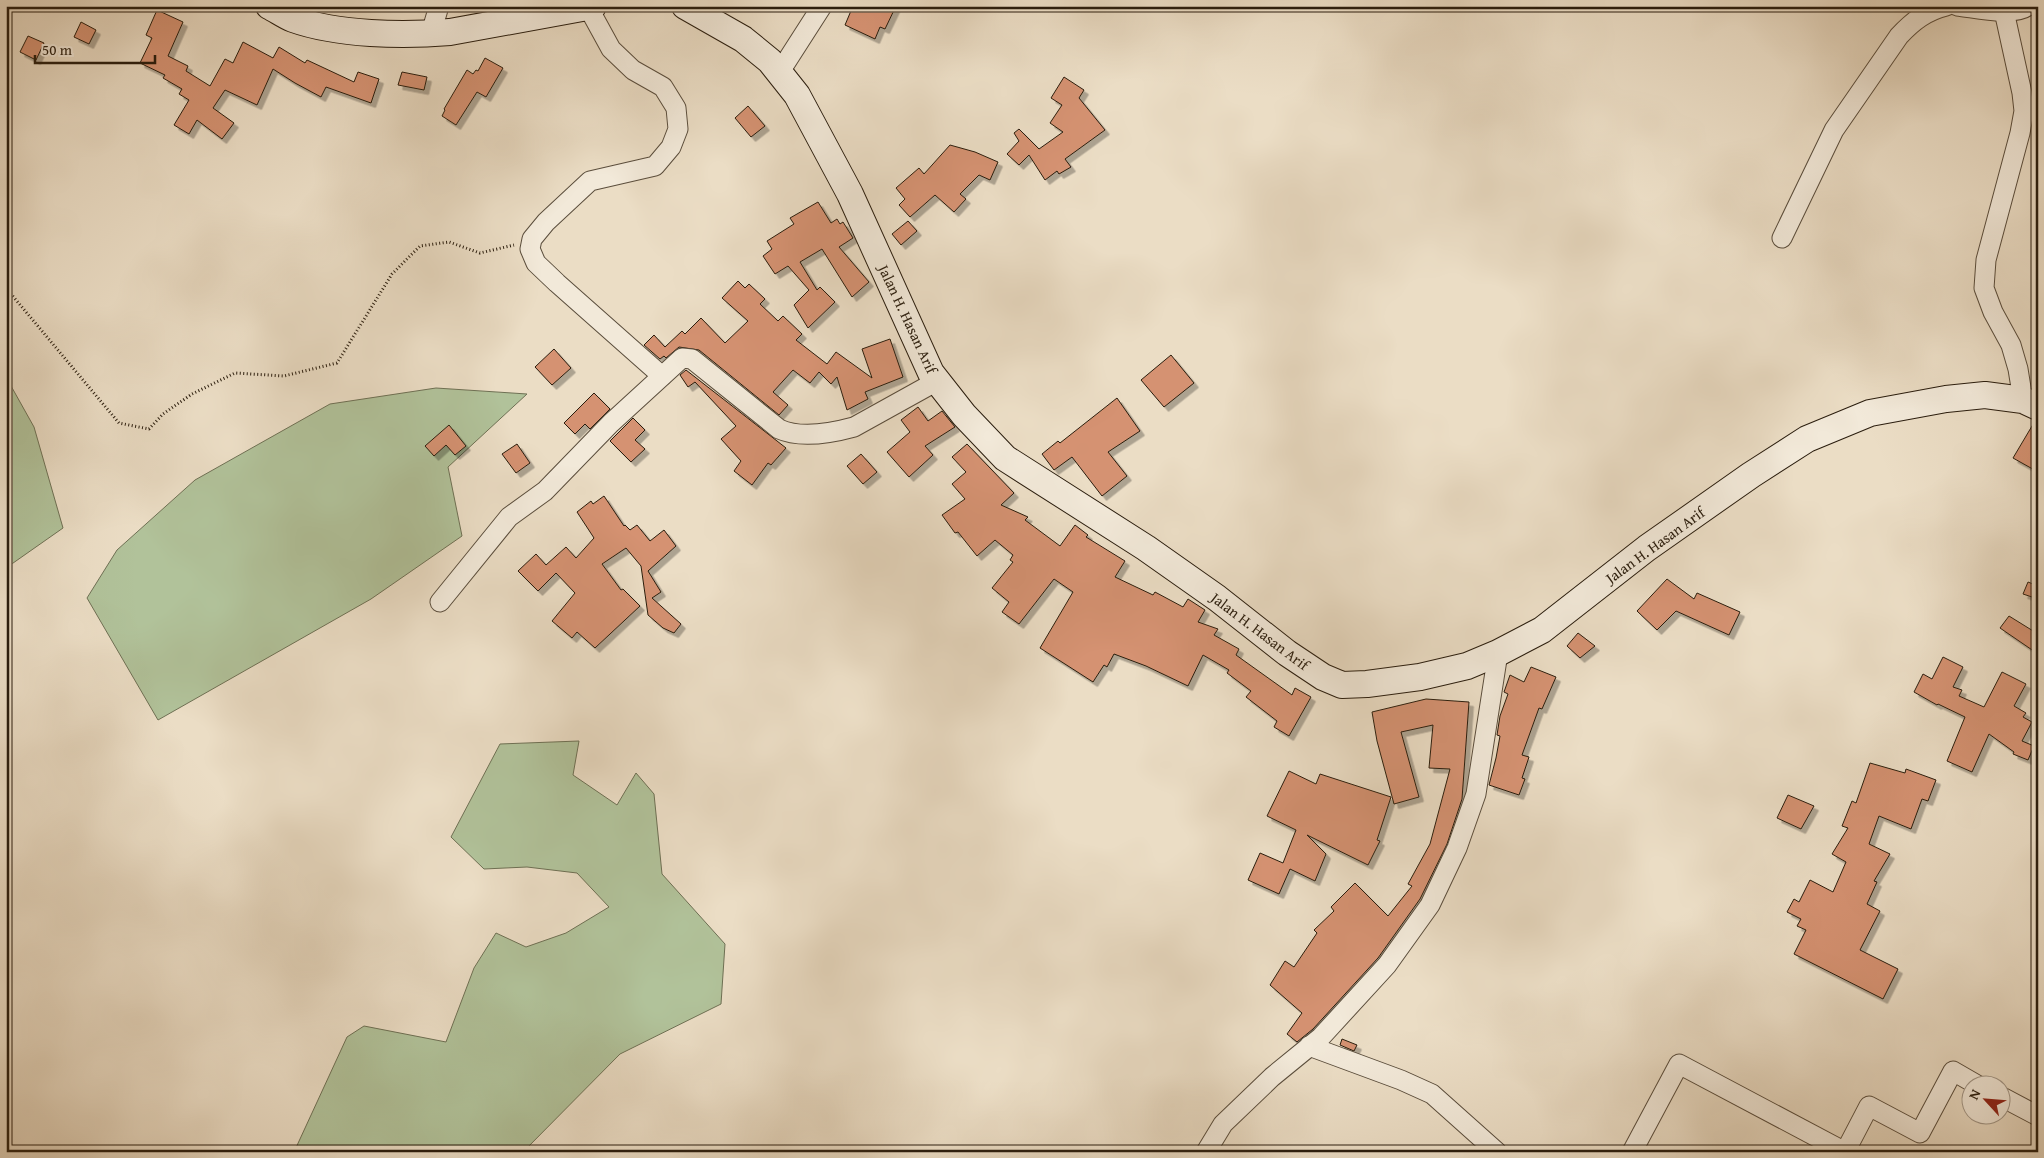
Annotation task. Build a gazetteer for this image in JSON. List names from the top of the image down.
{
  "streets": {
    "main road": ["Jalan H. Hasan Arif"]
  },
  "scale_bar": "50 m",
  "north": "top left"
}
